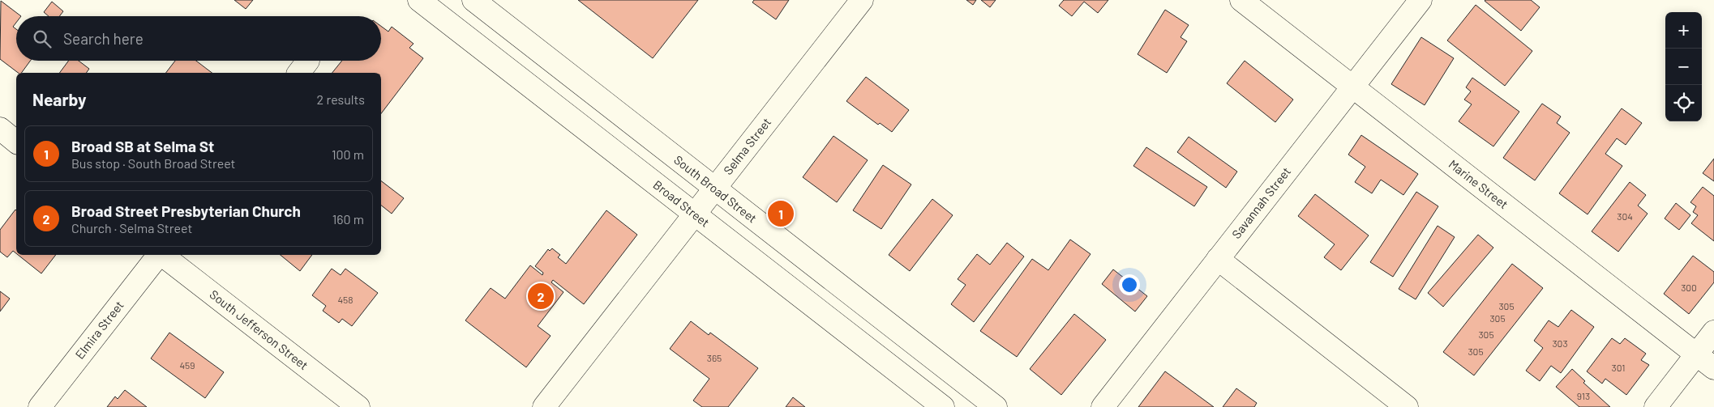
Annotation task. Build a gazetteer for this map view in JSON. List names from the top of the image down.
{
  "streets": {
    "street": [
      "Selma Street",
      "Marine Street",
      "South Broad Street",
      "Savannah Street",
      "Broad Street",
      "Elmira Street",
      "South Jefferson Street"
    ]
  },
  "crossings": [
    ["Selma Street", "South Broad Street"],
    ["Selma Street", "Broad Street"],
    ["Marine Street", "Savannah Street"]
  ],
  "house_numbers": [
    "304",
    "300",
    "458",
    "305",
    "305",
    "305",
    "303",
    "305",
    "365",
    "459",
    "301",
    "913"
  ],
  "page": {
    "map_buttons": ["+", "−"],
    "search": "Search here",
    "heading": ["Nearby", "2 results"],
    "list": [
      {
        "mark": "1",
        "name": "Broad SB at Selma St",
        "note": "Bus stop · South Broad Street",
        "value": "100 m"
      },
      {
        "mark": "2",
        "name": "Broad Street Presbyterian Church",
        "note": "Church · Selma Street",
        "value": "160 m"
      }
    ],
    "pins": ["1", "2"]
  }
}
